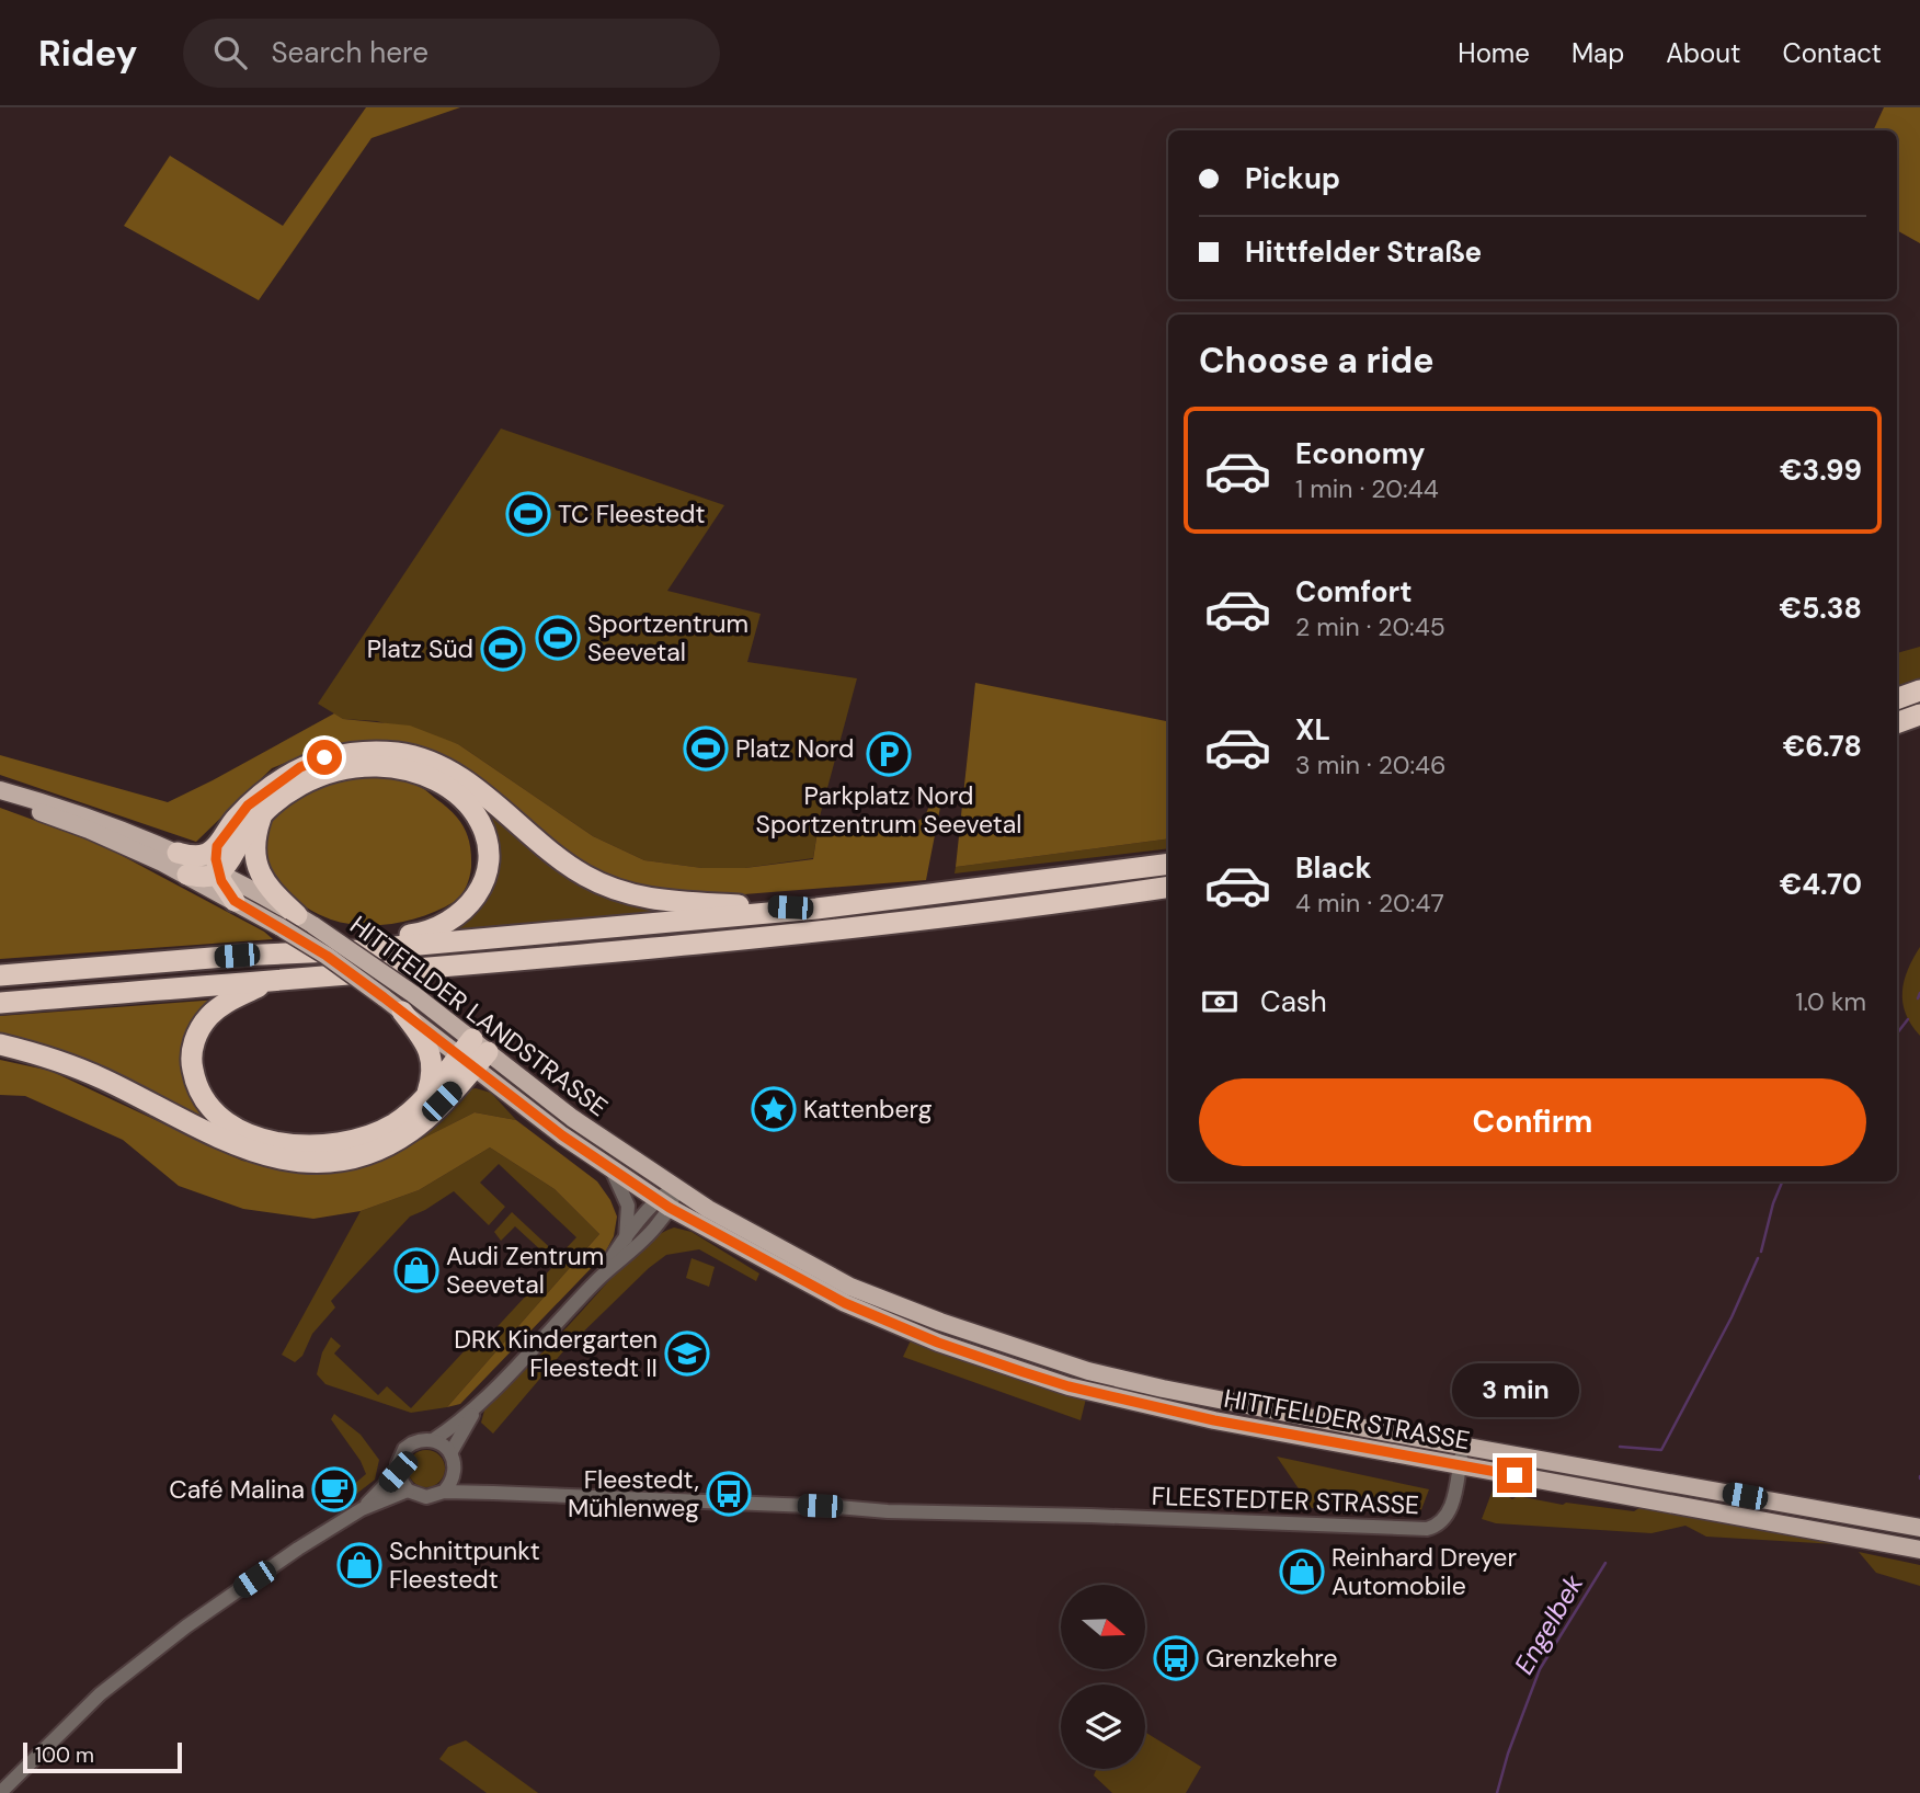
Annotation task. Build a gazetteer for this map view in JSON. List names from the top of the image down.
{
  "streets": {
    "main road": ["HITTFELDER LANDSTRASSE", "HITTFELDER STRASSE"],
    "street": ["FLEESTEDTER STRASSE"]
  },
  "crossings": [
    ["HITTFELDER LANDSTRASSE", "HITTFELDER STRASSE"],
    ["HITTFELDER STRASSE", "FLEESTEDTER STRASSE"]
  ],
  "water": ["Engelbek"],
  "places": {
    "sports": [
      "TC Fleestedt",
      "Sportzentrum Seevetal",
      "Platz Süd",
      "Platz Nord"
    ],
    "parking": ["Parkplatz Nord Sportzentrum Seevetal"],
    "place": ["Kattenberg"],
    "shop": ["Audi Zentrum Seevetal", "Schnittpunkt Fleestedt", "Reinhard Dreyer Automobile"],
    "school or university": ["DRK Kindergarten Fleestedt II"],
    "cafe": ["Café Malina"],
    "bus stop": ["Fleestedt, Mühlenweg", "Grenzkehre"]
  },
  "scale_bar": "100 m",
  "north": "right",
  "page": {
    "header": "Ridey",
    "search": "Search here",
    "nav": [
      "Home",
      "Map",
      "About",
      "Contact"
    ],
    "banner": ["Pickup", "Hittfelder Straße"],
    "heading": "Choose a ride",
    "list": [
      {
        "name": "Economy",
        "note": "1 min · 20:44",
        "value": "€3.99"
      },
      {
        "name": "Comfort",
        "note": "2 min · 20:45",
        "value": "€5.38"
      },
      {
        "name": "XL",
        "note": "3 min · 20:46",
        "value": "€6.78"
      },
      {
        "name": "Black",
        "note": "4 min · 20:47",
        "value": "€4.70"
      }
    ],
    "pay": ["Cash", "1.0 km"],
    "buttons": "Confirm",
    "bubble": "3 min",
    "scale": "100 m"
  }
}
